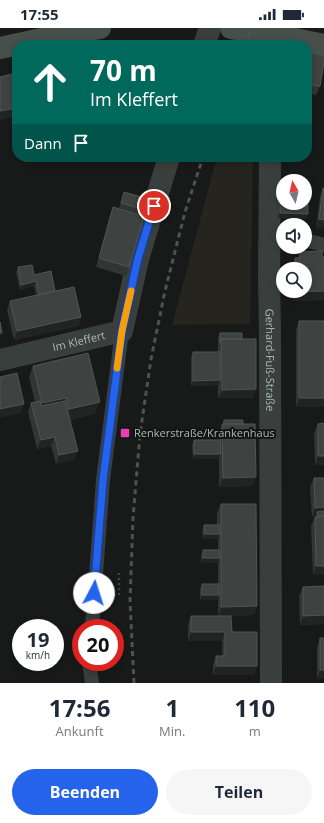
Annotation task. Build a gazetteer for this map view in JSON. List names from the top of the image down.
{
  "streets": {
    "street": ["Im Kleffert", "Gerhard-Fuß-Straße"]
  },
  "places": {
    "transit": ["Renkerstraße/Krankenhaus"]
  },
  "north": "top",
  "page": {
    "status": "17:55",
    "turn": ["70 m", "Im Kleffert"],
    "then": "Dann",
    "speed": "19 km/h",
    "limit": "20",
    "eta": [
      "17:56",
      "Ankunft",
      "1",
      "Min.",
      "110",
      "m"
    ],
    "buttons": ["Beenden", "Teilen"]
  }
}
